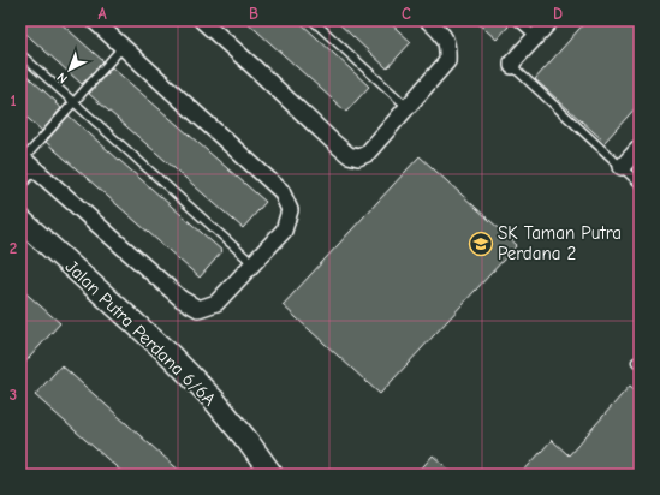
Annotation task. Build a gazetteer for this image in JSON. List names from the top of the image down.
{
  "streets": {
    "street": ["Jalan Putra Perdana 6/6A"]
  },
  "places": {
    "school or university": ["SK Taman Putra Perdana 2"]
  },
  "north": "bottom left",
  "grid": {
    "columns": [
      "A",
      "B",
      "C",
      "D"
    ],
    "rows": ["1", "2", "3"]
  }
}
